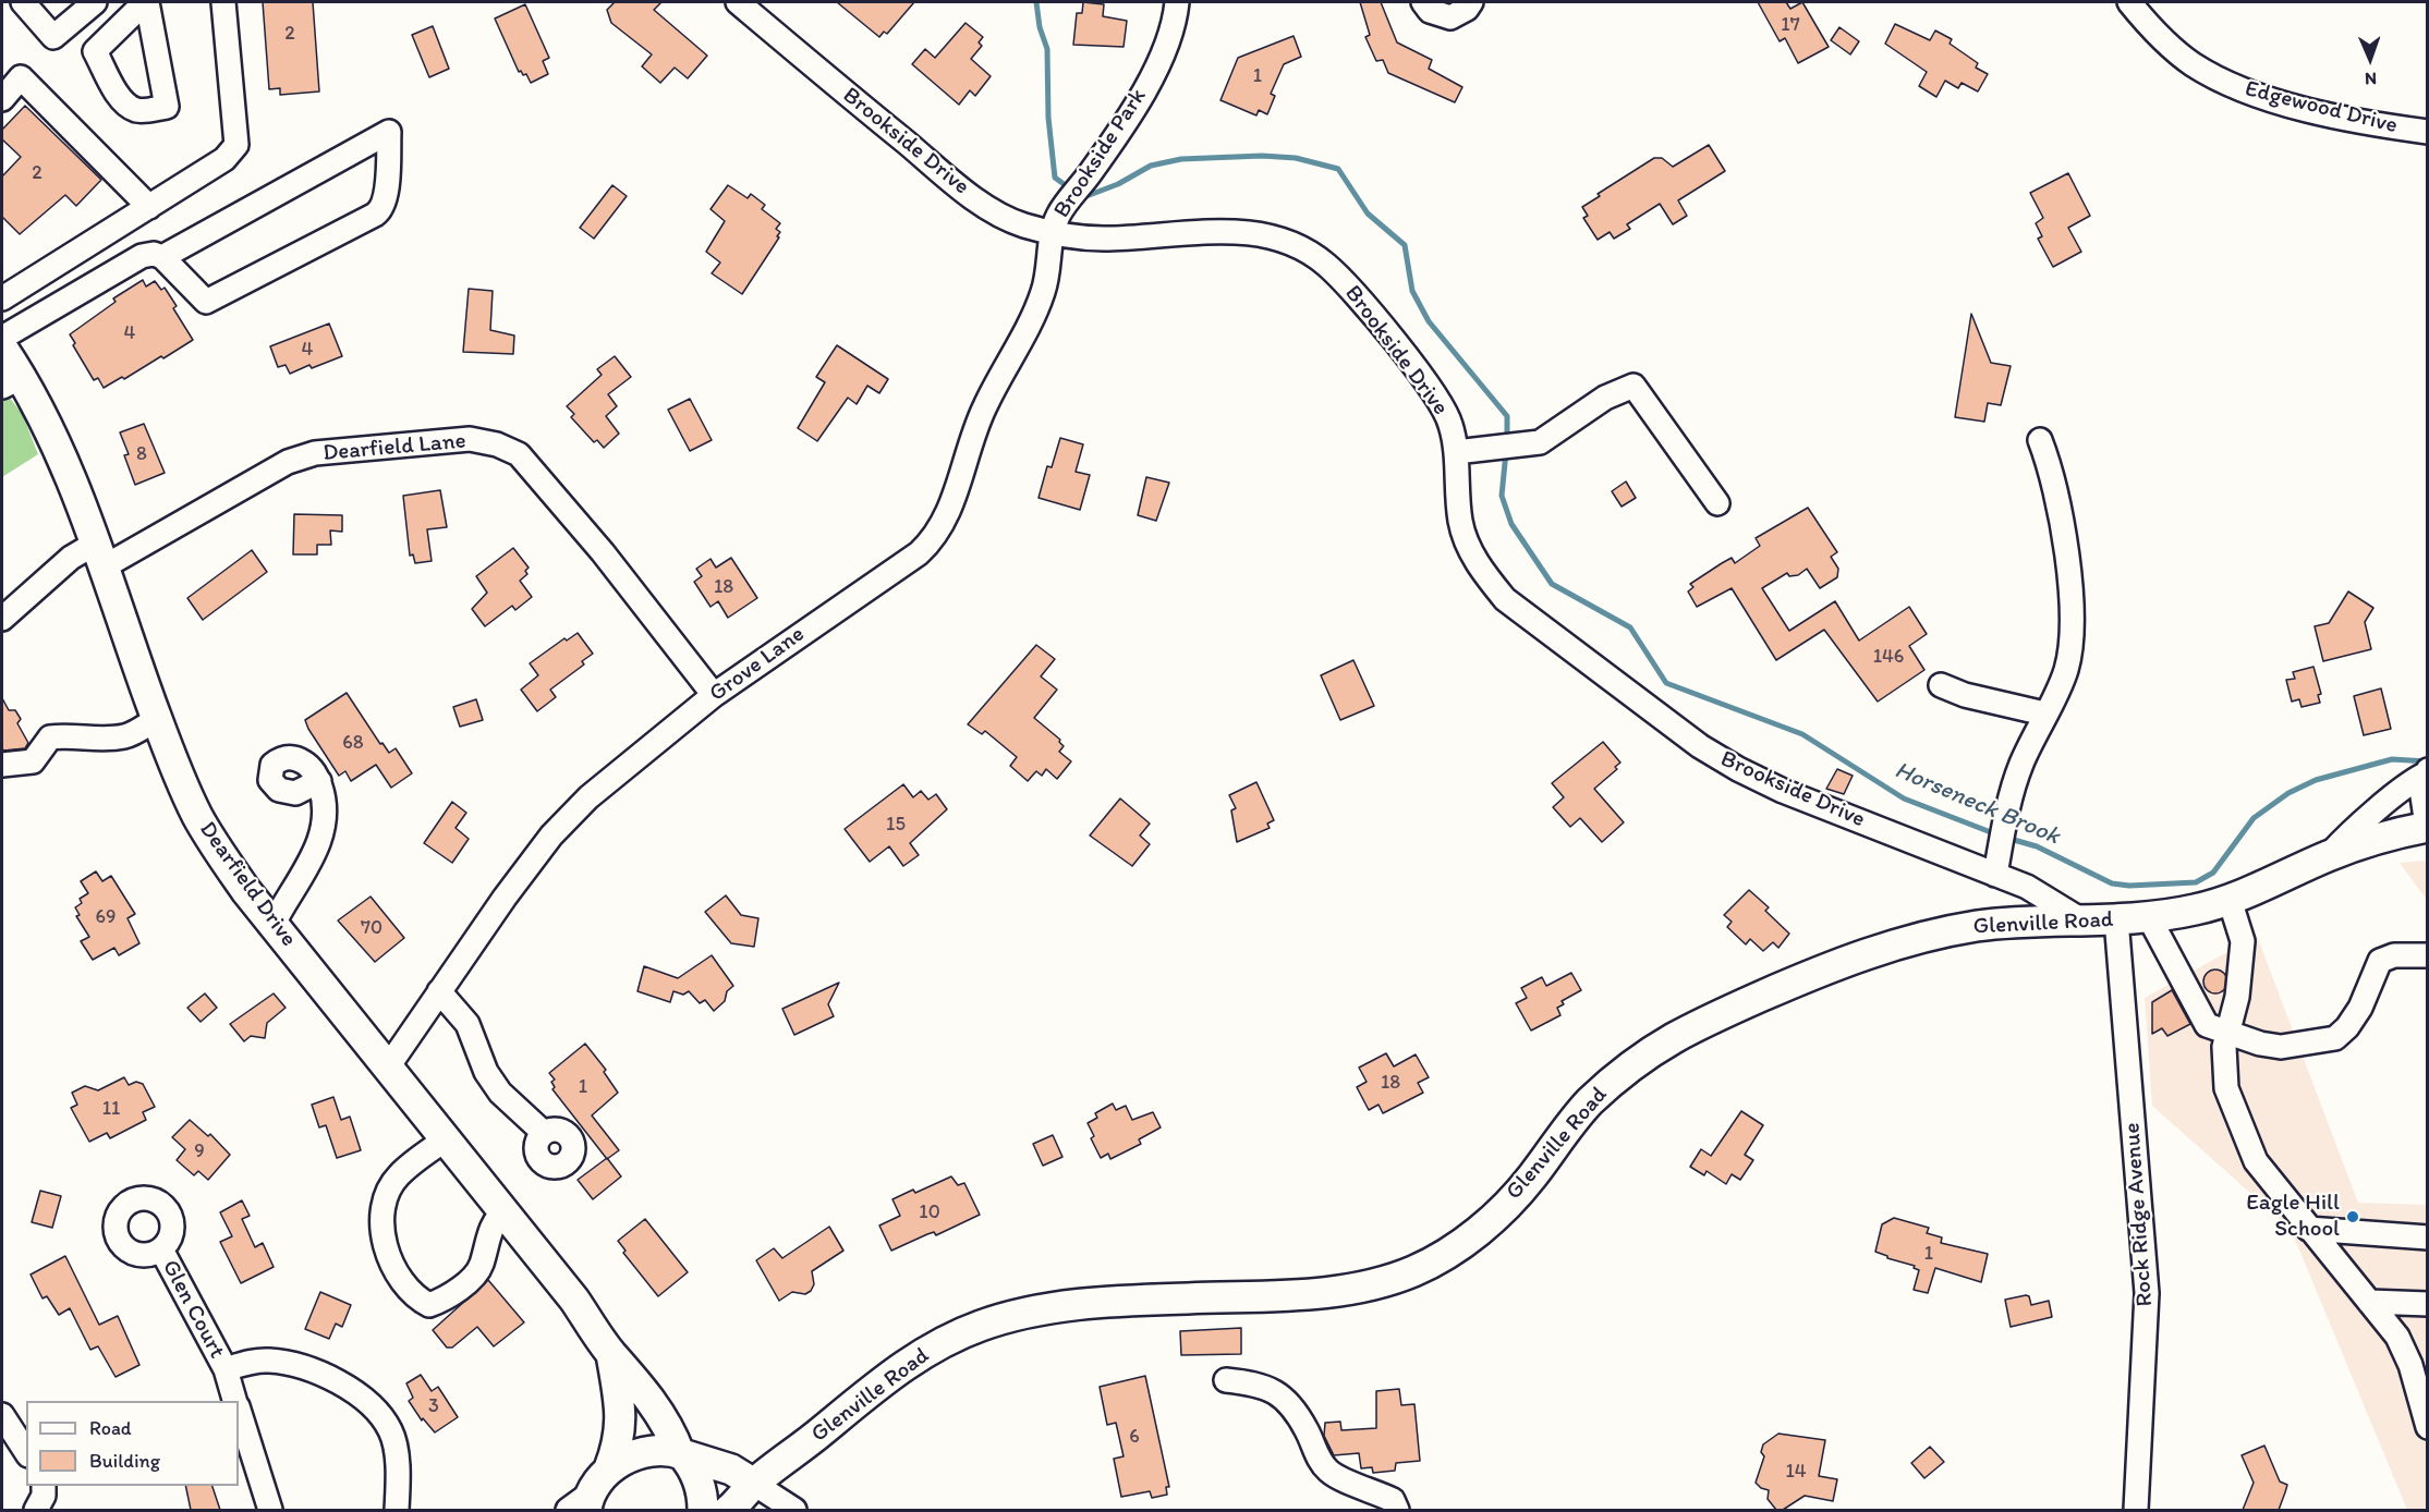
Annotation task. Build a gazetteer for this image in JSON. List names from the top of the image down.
{
  "streets": {
    "main road": ["Dearfield Drive", "Glenville Road"],
    "street": [
      "Edgewood Drive",
      "Brookside Drive",
      "Brookside Park",
      "Dearfield Lane",
      "Grove Lane",
      "Rock Ridge Avenue",
      "Glen Court"
    ]
  },
  "crossings": [
    ["Brookside Drive", "Brookside Park"],
    ["Brookside Drive", "Grove Lane"],
    ["Brookside Drive", "Glenville Road"],
    ["Brookside Park", "Grove Lane"],
    ["Dearfield Lane", "Grove Lane"],
    ["Dearfield Lane", "Dearfield Drive"],
    ["Grove Lane", "Dearfield Drive"],
    ["Glenville Road", "Rock Ridge Avenue"]
  ],
  "water": ["Horseneck Brook"],
  "places": ["Eagle Hill School"],
  "house_numbers": [
    "17",
    "2",
    "1",
    "2",
    "4",
    "4",
    "8",
    "18",
    "146",
    "68",
    "15",
    "69",
    "70",
    "18",
    "1",
    "11",
    "9",
    "10",
    "1",
    "3",
    "6",
    "14"
  ],
  "legend": ["Road", "Building"],
  "north": "bottom"
}
